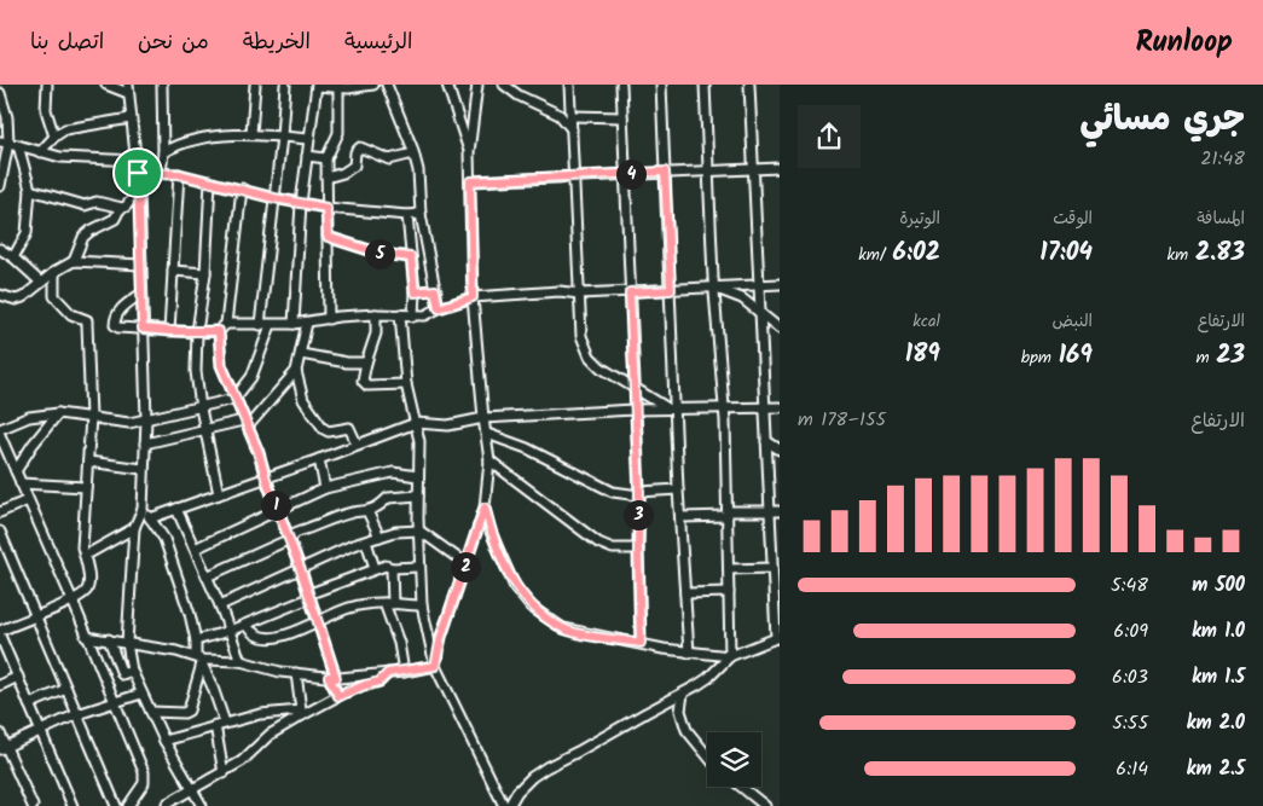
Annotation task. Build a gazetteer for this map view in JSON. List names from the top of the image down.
{
  "page": {
    "header": "Runloop",
    "nav": [
      "الرئيسية",
      "الخريطة",
      "من نحن",
      "اتصل بنا"
    ],
    "heading": ["جري مسائي", "21:48"],
    "pins": [
      "4",
      "5",
      "1",
      "3",
      "2"
    ],
    "stats": [
      ["المسافة", "2.83 km"],
      ["الوقت", "17:04"],
      ["الوتيرة", "6:02 /km"],
      ["الارتفاع", "23 m"],
      ["النبض", "169 bpm"],
      ["kcal", "189"]
    ],
    "chart": ["الارتفاع", "155–178 m"],
    "list": [
      {
        "name": "500 m",
        "note": "5:48"
      },
      {
        "name": "1.0 km",
        "note": "6:09"
      },
      {
        "name": "1.5 km",
        "note": "6:03"
      },
      {
        "name": "2.0 km",
        "note": "5:55"
      },
      {
        "name": "2.5 km",
        "note": "6:14"
      }
    ]
  }
}
